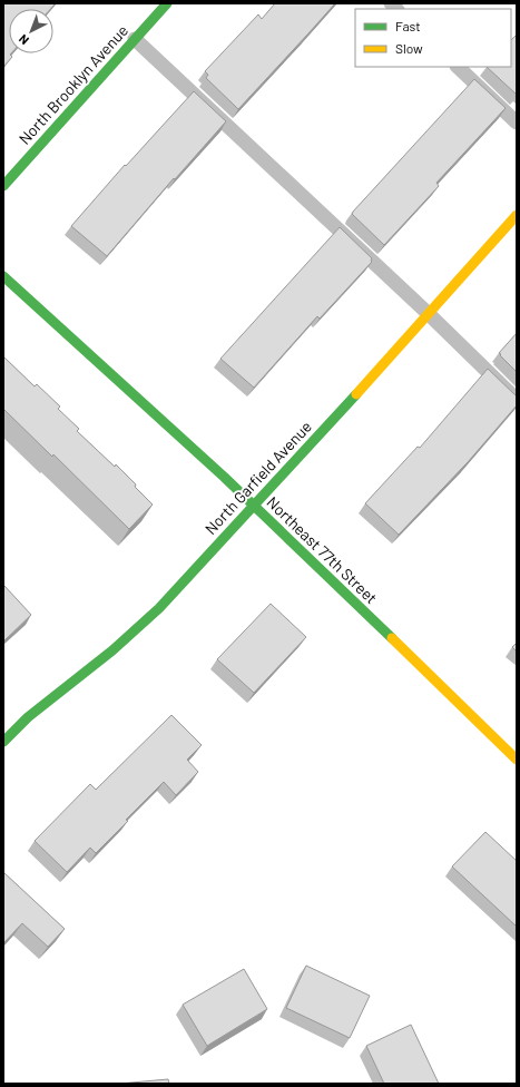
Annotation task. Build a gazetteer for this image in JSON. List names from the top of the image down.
{
  "streets": {
    "street": ["North Brooklyn Avenue", "North Garfield Avenue", "Northeast 77th Street"]
  },
  "crossings": [
    ["North Garfield Avenue", "Northeast 77th Street"]
  ],
  "legend": ["Fast", "Slow"],
  "north": "bottom left"
}
